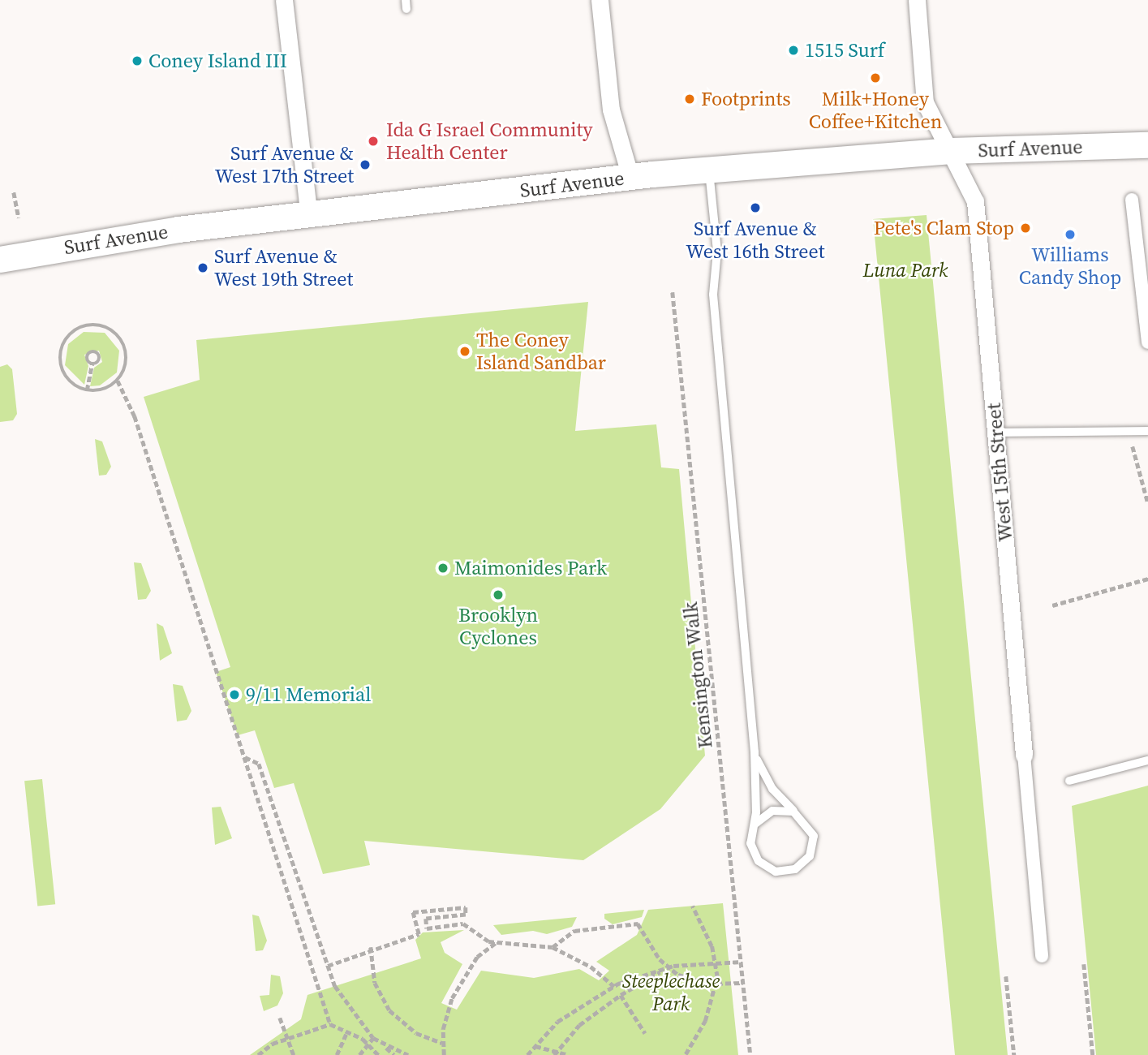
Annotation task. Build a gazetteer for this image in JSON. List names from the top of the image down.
{
  "streets": {
    "main road": ["Surf Avenue"],
    "street": ["West 15th Street"],
    "path": ["Kensington Walk"]
  },
  "crossings": [
    ["Surf Avenue", "West 15th Street"]
  ],
  "parks": ["Luna Park", "Steeplechase Park"],
  "places": [
    "1515 Surf",
    "Coney Island III",
    "Milk+Honey Coffee+Kitchen",
    "Footprints",
    "Ida G Israel Community Health Center",
    "Surf Avenue & West 17th Street",
    "Surf Avenue & West 16th Street",
    "Pete's Clam Stop",
    "Williams Candy Shop",
    "Surf Avenue & West 19th Street",
    "The Coney Island Sandbar",
    "Maimonides Park",
    "Brooklyn Cyclones",
    "9/11 Memorial"
  ]
}
